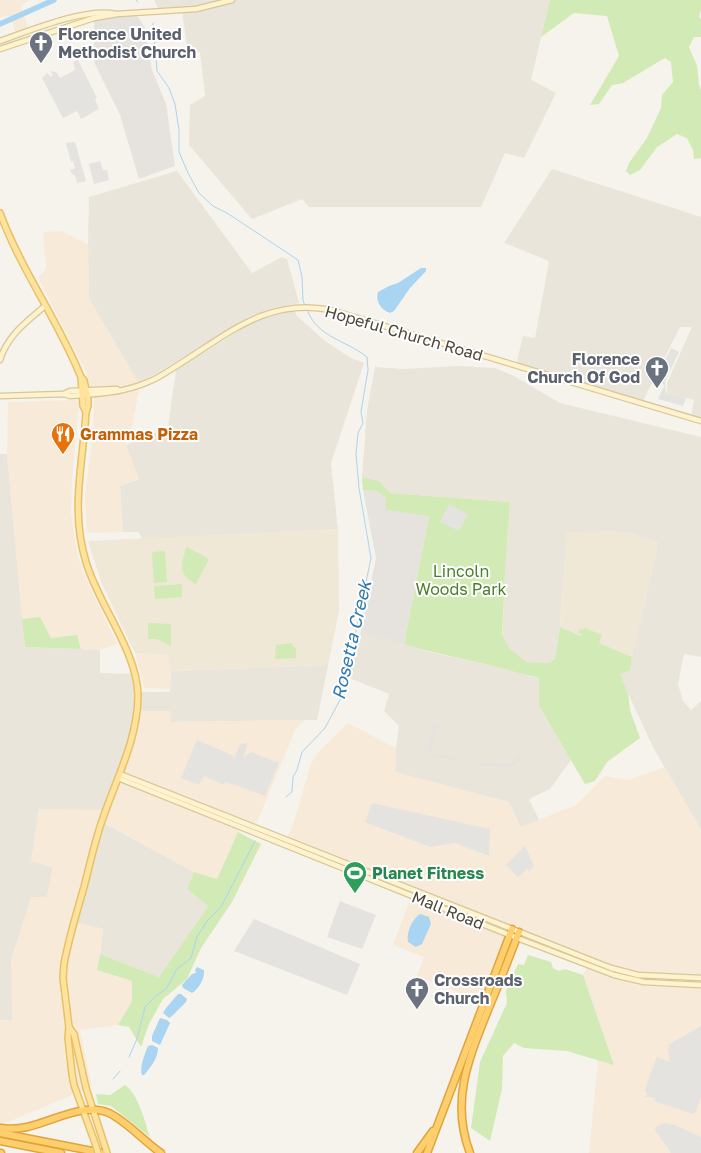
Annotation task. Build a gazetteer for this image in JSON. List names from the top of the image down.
{
  "streets": {
    "main road": ["Hopeful Church Road", "Mall Road"]
  },
  "water": ["Rosetta Creek"],
  "parks": ["Lincoln Woods Park"],
  "places": {
    "church": ["Florence United Methodist Church", "Florence Church Of God", "Crossroads Church"],
    "restaurant": ["Grammas Pizza"],
    "sports": ["Planet Fitness"]
  }
}
